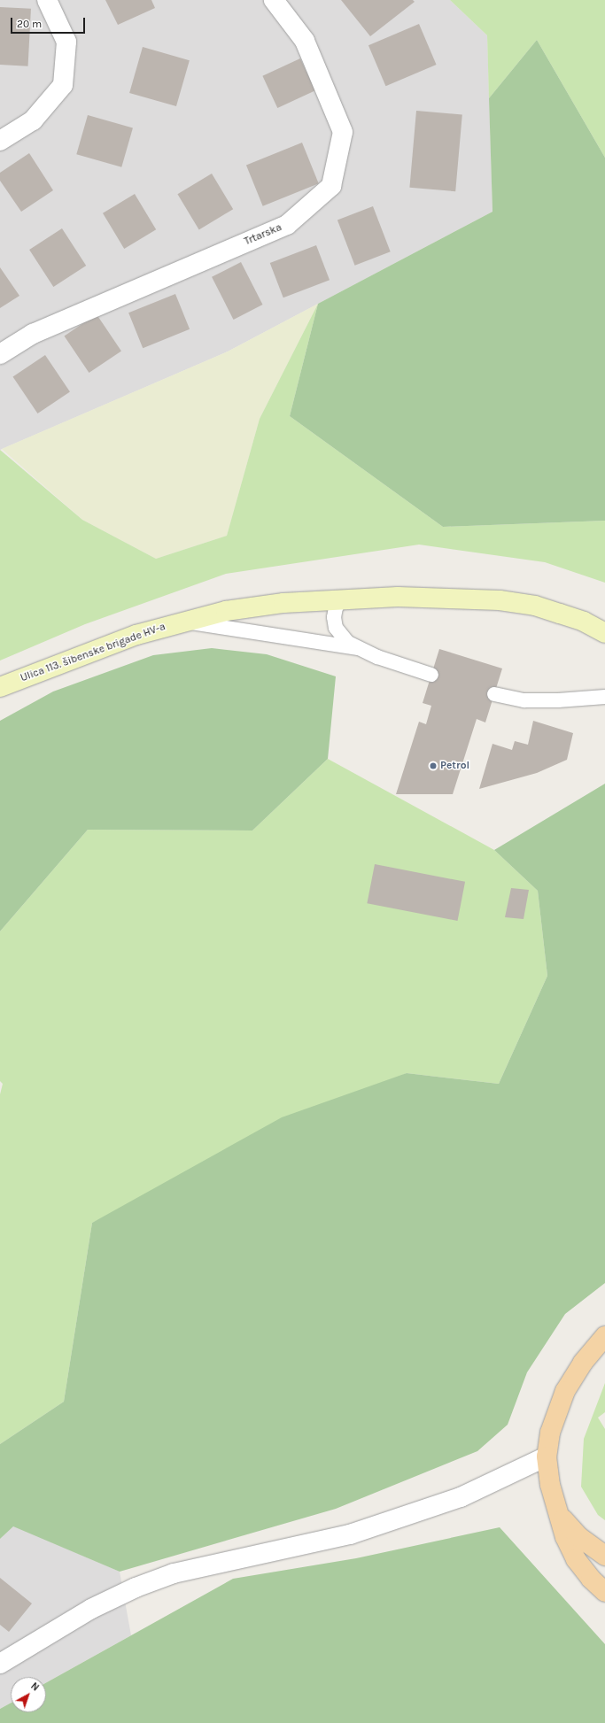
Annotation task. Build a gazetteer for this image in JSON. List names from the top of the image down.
{
  "streets": {
    "main road": ["Ulica 113. šibenske brigade HV-a"],
    "street": ["Trtarska"]
  },
  "places": ["Petrol"],
  "scale_bar": "20 m",
  "north": "top right"
}
